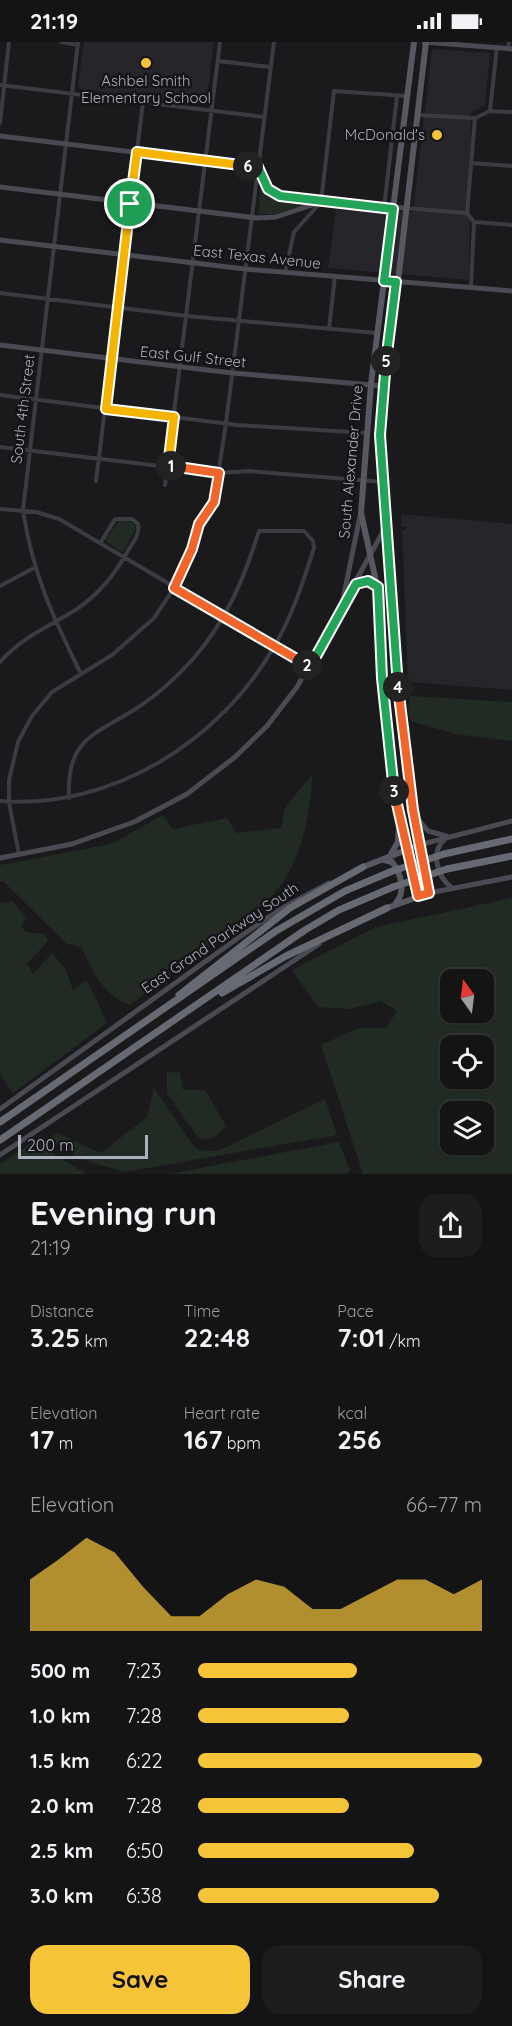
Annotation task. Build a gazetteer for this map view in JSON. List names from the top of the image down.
{
  "streets": {
    "highway": ["East Grand Parkway South"],
    "main road": ["East Texas Avenue", "East Gulf Street", "South Alexander Drive"],
    "street": ["South 4th Street"]
  },
  "crossings": [
    ["East Texas Avenue", "South 4th Street"],
    ["East Texas Avenue", "South Alexander Drive"],
    ["East Gulf Street", "South 4th Street"],
    ["East Gulf Street", "South Alexander Drive"]
  ],
  "places": ["Ashbel Smith Elementary School", "McDonald's"],
  "scale_bar": "200 m",
  "north": "top",
  "page": {
    "status": "21:19",
    "pins": [
      "6",
      "5",
      "1",
      "2",
      "4",
      "3"
    ],
    "scale": "200 m",
    "heading": ["Evening run", "21:19"],
    "stats": [
      ["Distance", "3.25 km"],
      ["Time", "22:48"],
      ["Pace", "7:01 /km"],
      ["Elevation", "17 m"],
      ["Heart rate", "167 bpm"],
      ["kcal", "256"]
    ],
    "chart": ["Elevation", "66–77 m"],
    "list": [
      {
        "name": "500 m",
        "note": "7:23"
      },
      {
        "name": "1.0 km",
        "note": "7:28"
      },
      {
        "name": "1.5 km",
        "note": "6:22"
      },
      {
        "name": "2.0 km",
        "note": "7:28"
      },
      {
        "name": "2.5 km",
        "note": "6:50"
      },
      {
        "name": "3.0 km",
        "note": "6:38"
      }
    ],
    "buttons": ["Save", "Share"]
  }
}
